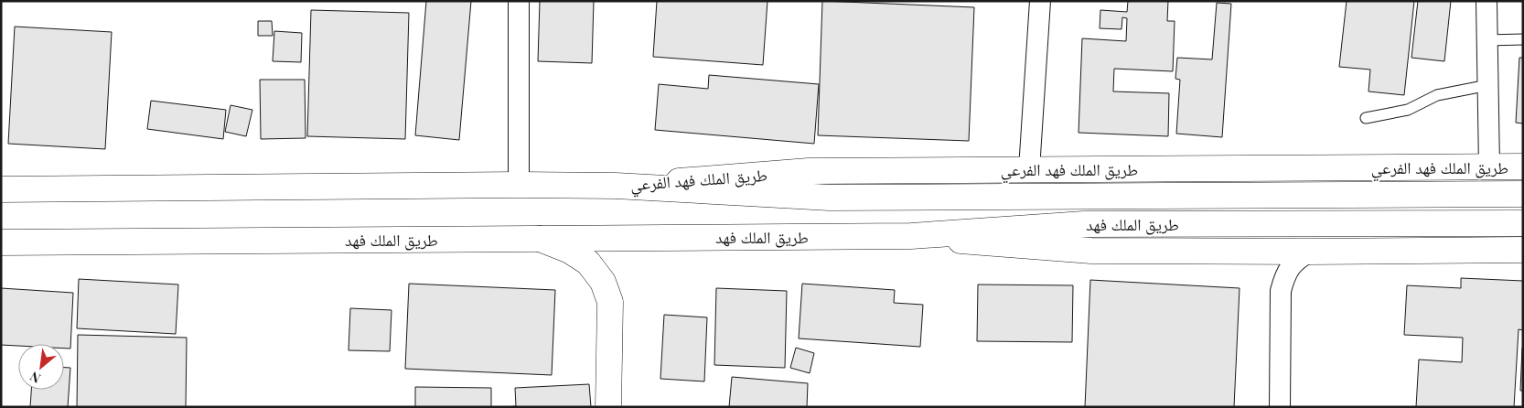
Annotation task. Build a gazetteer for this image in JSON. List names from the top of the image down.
{
  "streets": {
    "main road": ["طريق الملك فهد الفرعي", "طريق الملك فهد"]
  },
  "crossings": [
    ["طريق الملك فهد الفرعي", "طريق الملك فهد"]
  ],
  "north": "bottom left"
}
